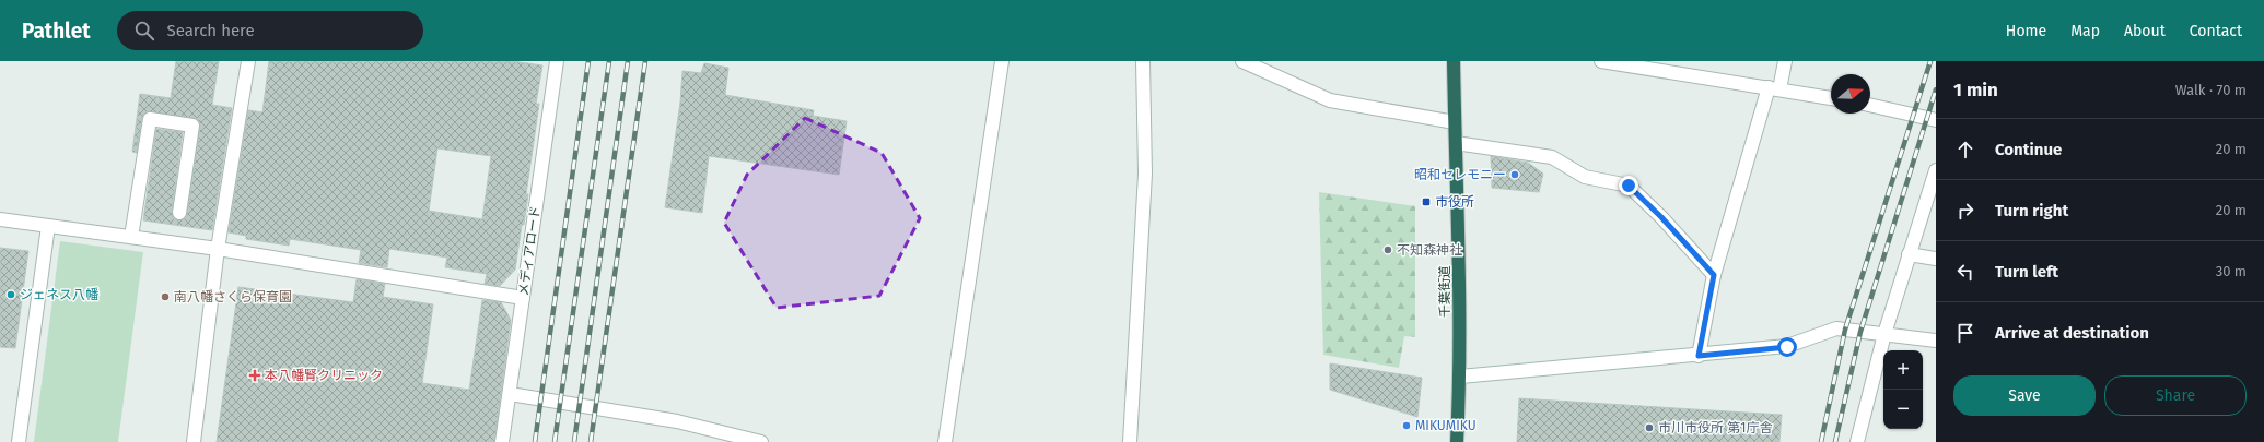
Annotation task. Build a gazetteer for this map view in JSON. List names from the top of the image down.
{
  "streets": {
    "highway": ["千葉街道"],
    "street": ["メディアロード"]
  },
  "places": {
    "other": [
      "昭和セレモニー",
      "不知森神社",
      "ジェネス八幡",
      "南八幡さくら保育園",
      "MIKUMIKU",
      "市川市役所 第1庁舎"
    ],
    "transit": ["市役所"],
    "health": ["本八幡腎クリニック"]
  },
  "north": "right",
  "page": {
    "header": "Pathlet",
    "search": "Search here",
    "nav": [
      "Home",
      "Map",
      "About",
      "Contact"
    ],
    "heading": ["1 min", "Walk · 70 m"],
    "list": [
      ["Continue", "20 m"],
      ["Turn right", "20 m"],
      ["Turn left", "30 m"],
      "Arrive at destination"
    ],
    "map_buttons": ["+", "−"],
    "buttons": ["Save", "Share"]
  }
}
